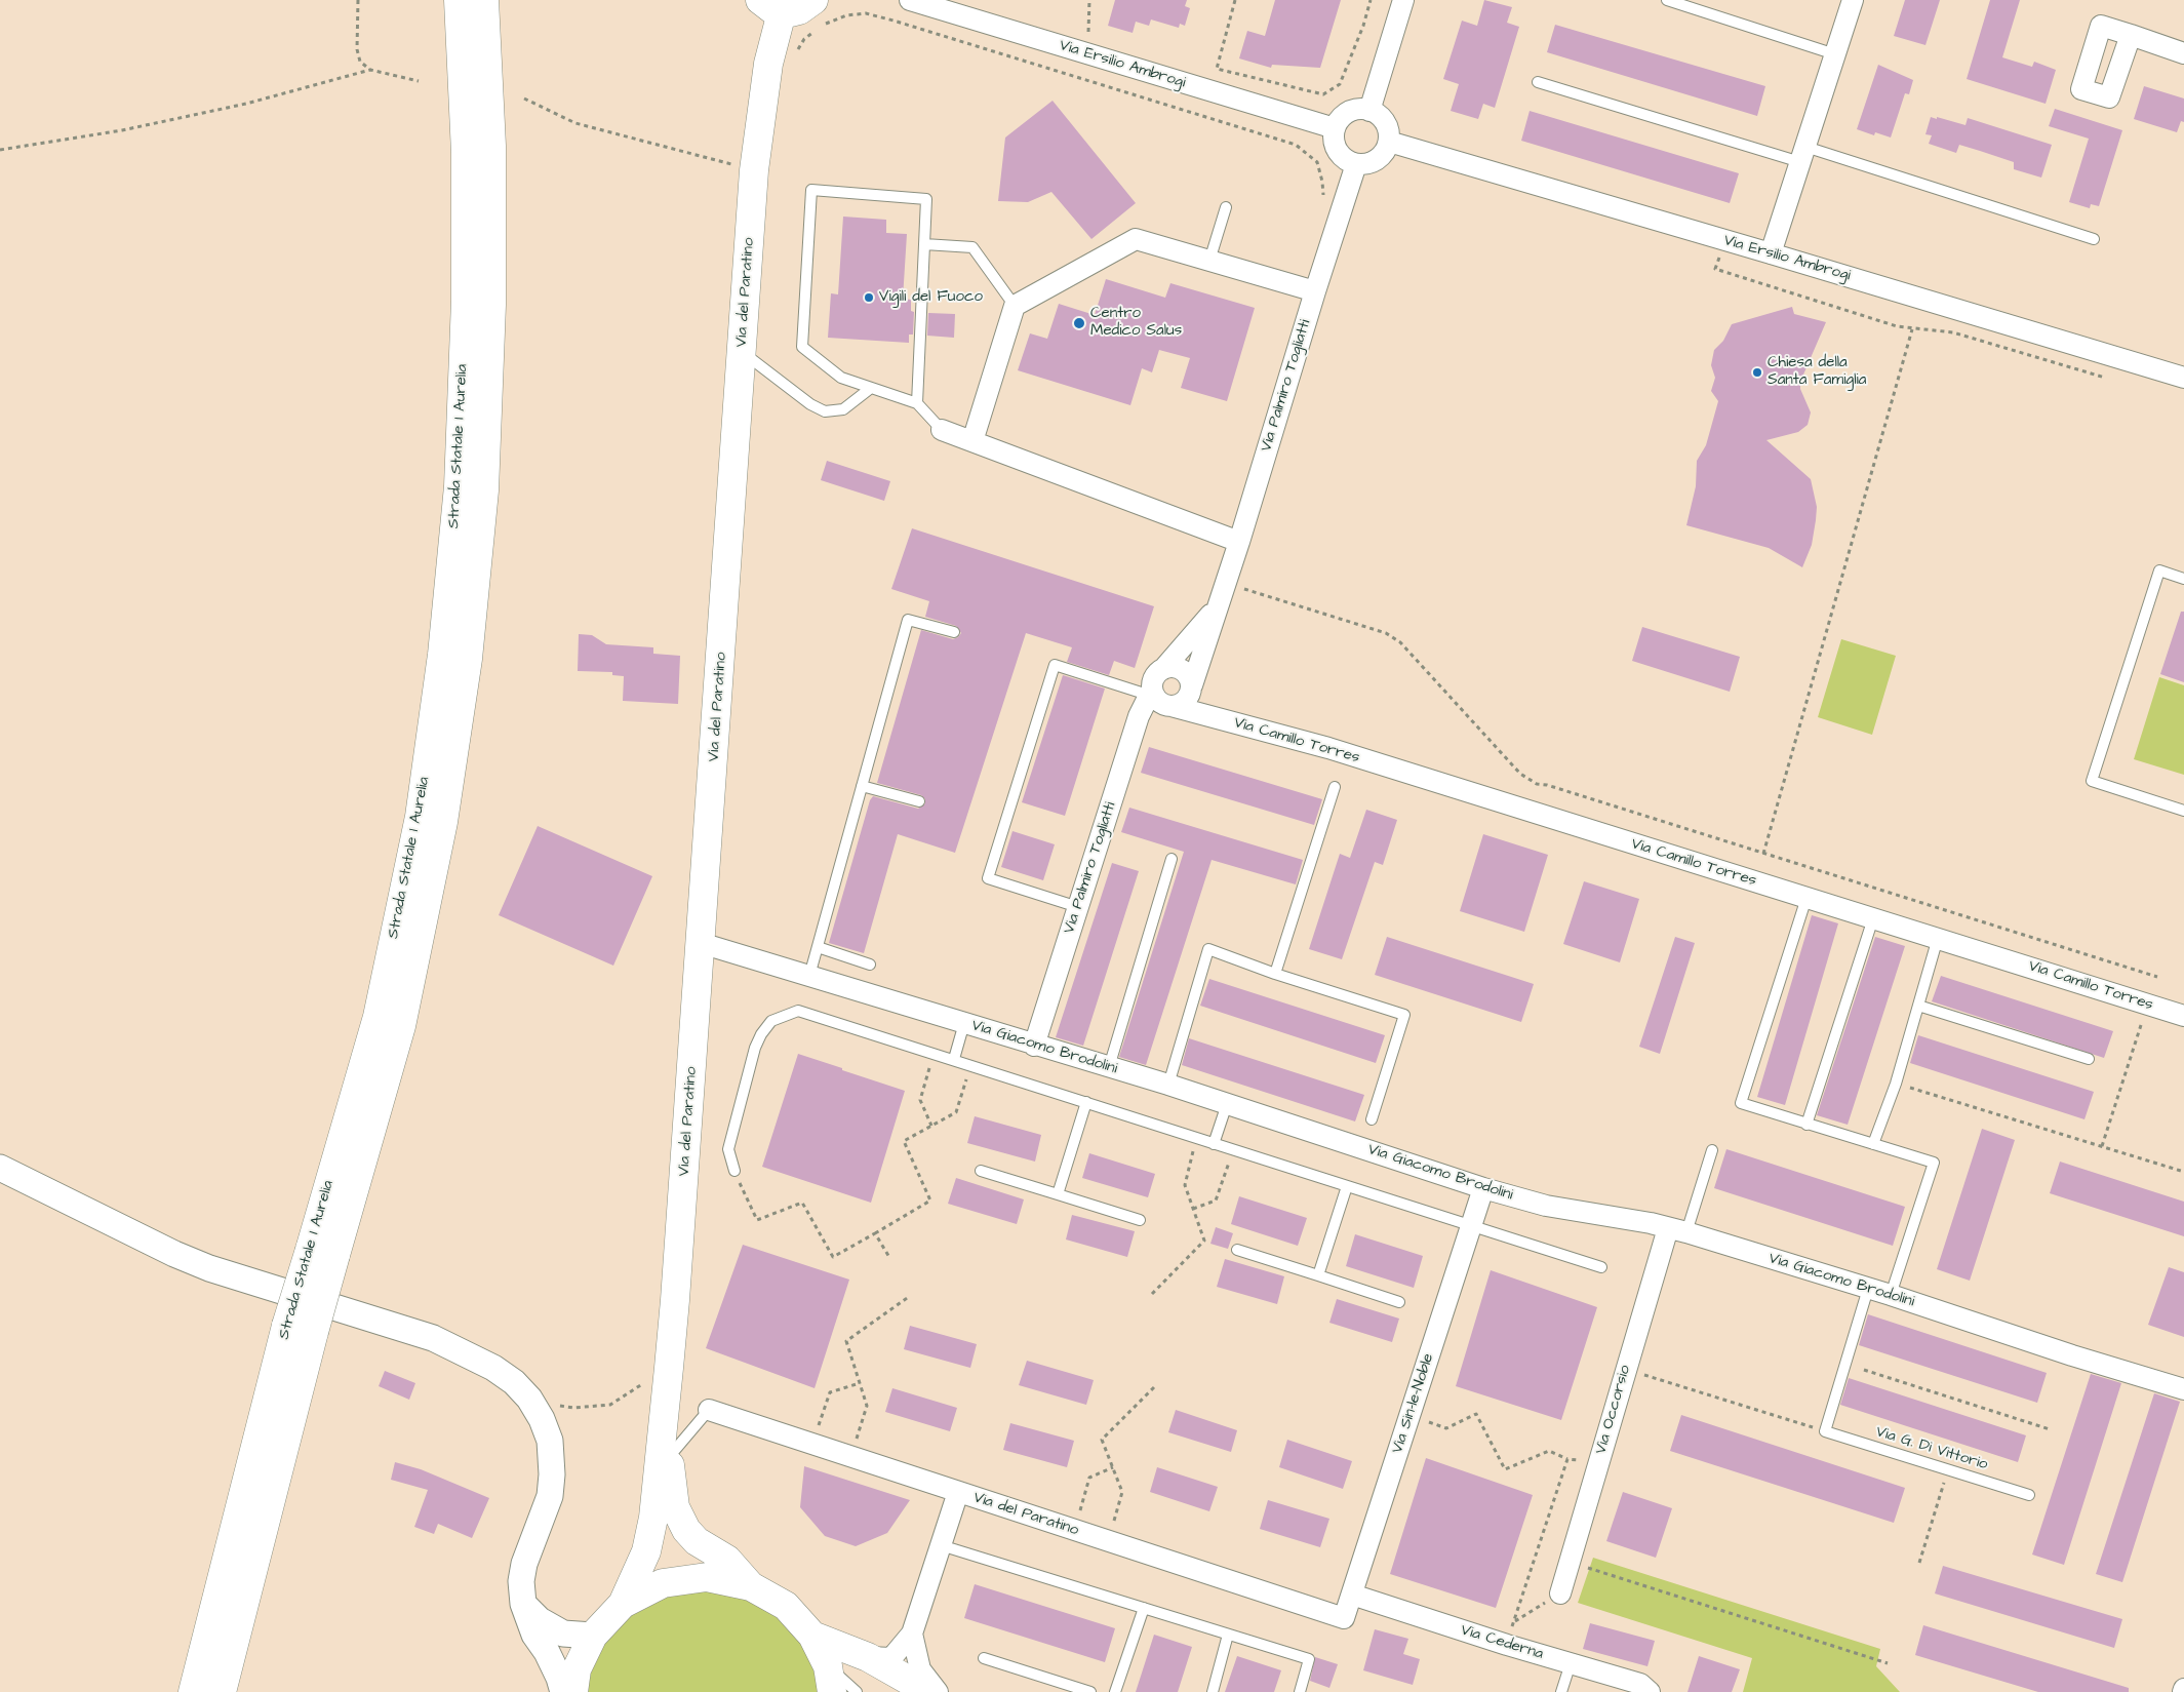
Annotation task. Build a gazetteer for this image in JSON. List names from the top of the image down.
{
  "streets": {
    "main road": ["Via del Paratino", "Strada Statale 1 Aurelia"],
    "street": [
      "Via Ersilio Ambrogi",
      "Via Palmiro Togliatti",
      "Via Camillo Torres",
      "Via Giacomo Brodolini",
      "Via Sin-le-Noble",
      "Via Occorsio",
      "Via Cederna"
    ],
    "lane": ["Via G. Di Vittorio"]
  },
  "crossings": [
    ["Via Ersilio Ambrogi", "Via Palmiro Togliatti"],
    ["Via del Paratino", "Via Giacomo Brodolini"],
    ["Via del Paratino", "Via Sin-le-Noble"],
    ["Via Palmiro Togliatti", "Via Camillo Torres"],
    ["Via Palmiro Togliatti", "Via Giacomo Brodolini"],
    ["Via Giacomo Brodolini", "Via Sin-le-Noble"],
    ["Via Giacomo Brodolini", "Via Occorsio"],
    ["Via Sin-le-Noble", "Via Cederna"]
  ],
  "places": ["Vigili del Fuoco", "Centro Medico Salus", "Chiesa della Santa Famiglia"]
}
